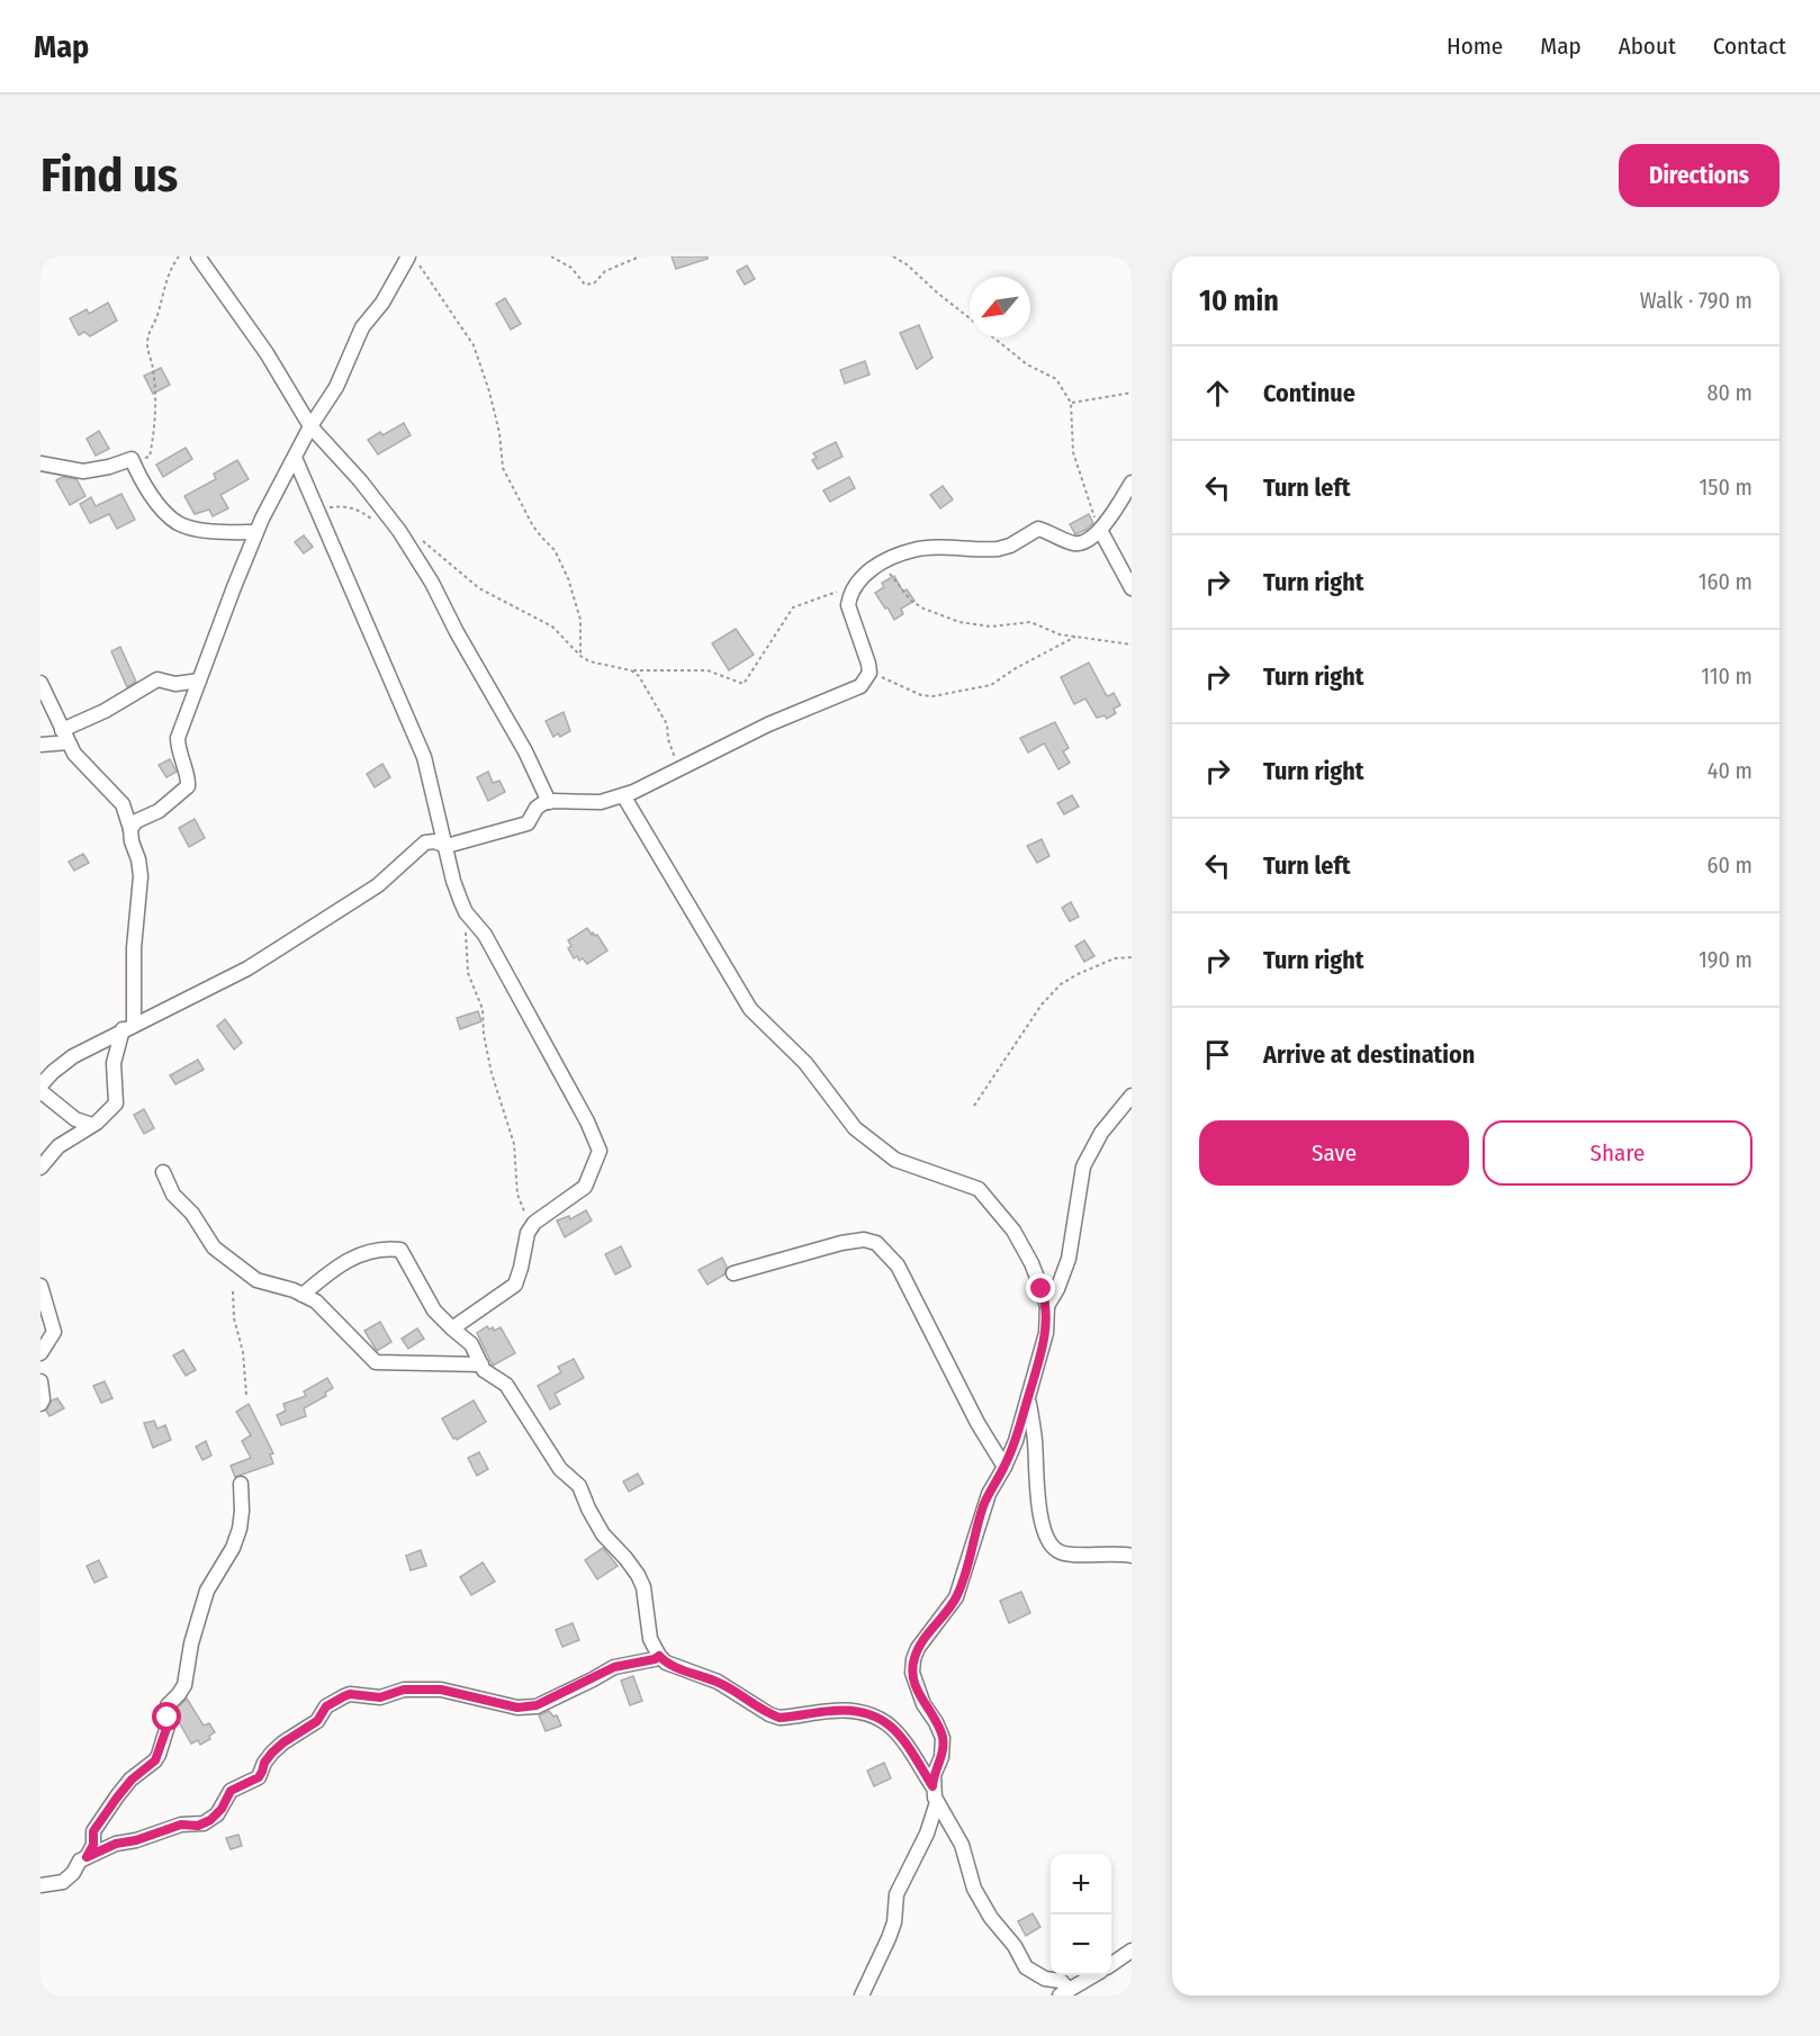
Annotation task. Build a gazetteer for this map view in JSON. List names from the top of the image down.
{
  "north": "bottom left",
  "page": {
    "header": "Map",
    "nav": [
      "Home",
      "Map",
      "About",
      "Contact"
    ],
    "buttons": [
      "Directions",
      ["Save", "Share"]
    ],
    "title": "Find us",
    "heading": ["10 min", "Walk · 790 m"],
    "list": [
      ["Continue", "80 m"],
      ["Turn left", "150 m"],
      ["Turn right", "160 m"],
      ["Turn right", "110 m"],
      ["Turn right", "40 m"],
      ["Turn left", "60 m"],
      ["Turn right", "190 m"],
      "Arrive at destination"
    ],
    "map_buttons": ["+", "−"]
  }
}
